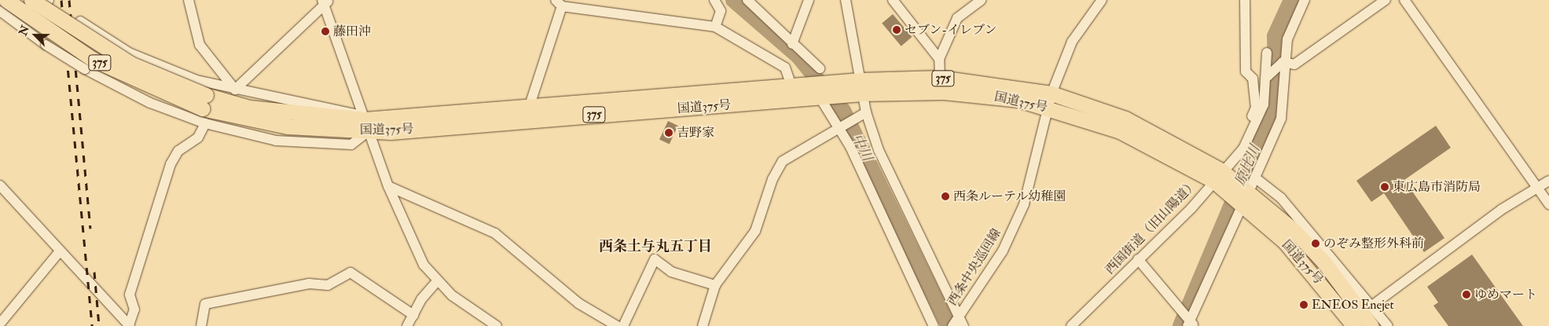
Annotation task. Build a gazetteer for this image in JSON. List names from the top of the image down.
{
  "streets": {
    "highway": ["375", "国道375号"],
    "street": ["西国街道（旧山陽道）", "西条中央巡回線"]
  },
  "crossings": [
    ["国道375号", "西国街道（旧山陽道）"],
    ["国道375号", "西条中央巡回線"]
  ],
  "districts": ["西条土与丸五丁目"],
  "water": ["中川", "原比川"],
  "places": [
    "セブン-イレブン",
    "藤田沖",
    "吉野家",
    "東広島市消防局",
    "西条ルーテル幼稚園",
    "のぞみ整形外科前",
    "ゆめマート",
    "ENEOS Enejet"
  ],
  "north": "top left"
}
